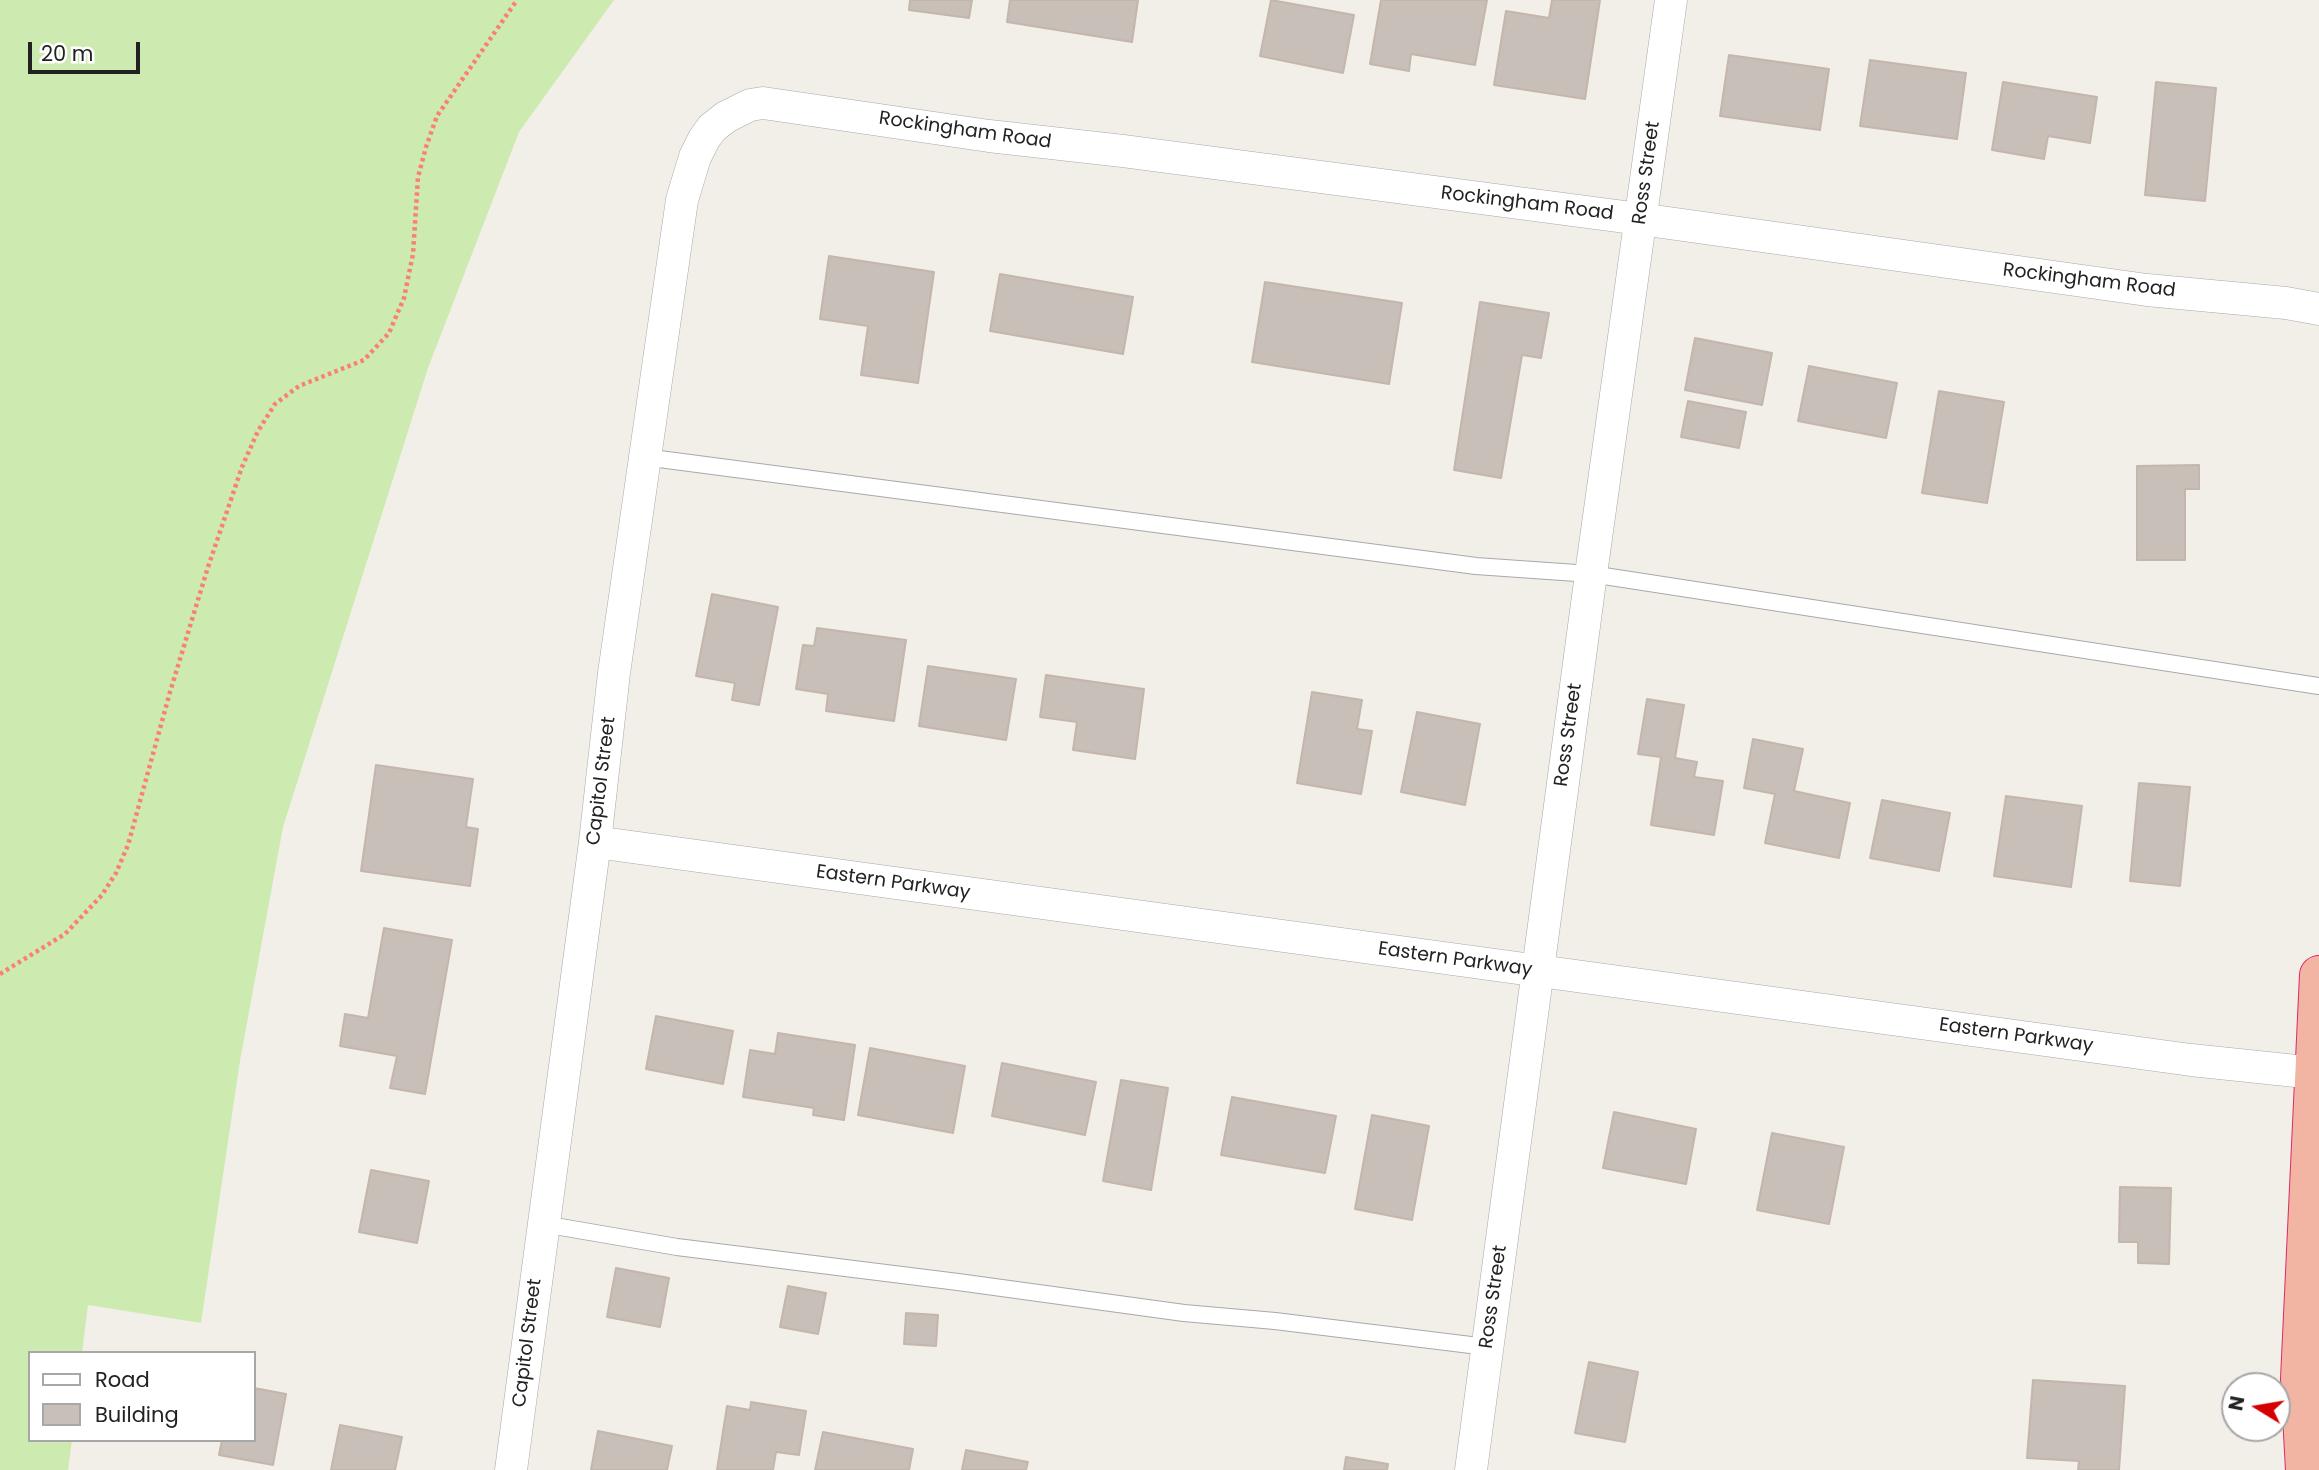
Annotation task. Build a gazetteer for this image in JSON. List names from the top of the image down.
{
  "streets": {
    "street": [
      "Rockingham Road",
      "Ross Street",
      "Capitol Street",
      "Eastern Parkway"
    ]
  },
  "crossings": [
    ["Rockingham Road", "Ross Street"],
    ["Rockingham Road", "Capitol Street"],
    ["Ross Street", "Eastern Parkway"],
    ["Capitol Street", "Eastern Parkway"]
  ],
  "legend": ["Road", "Building"],
  "scale_bar": "20 m",
  "north": "left"
}
